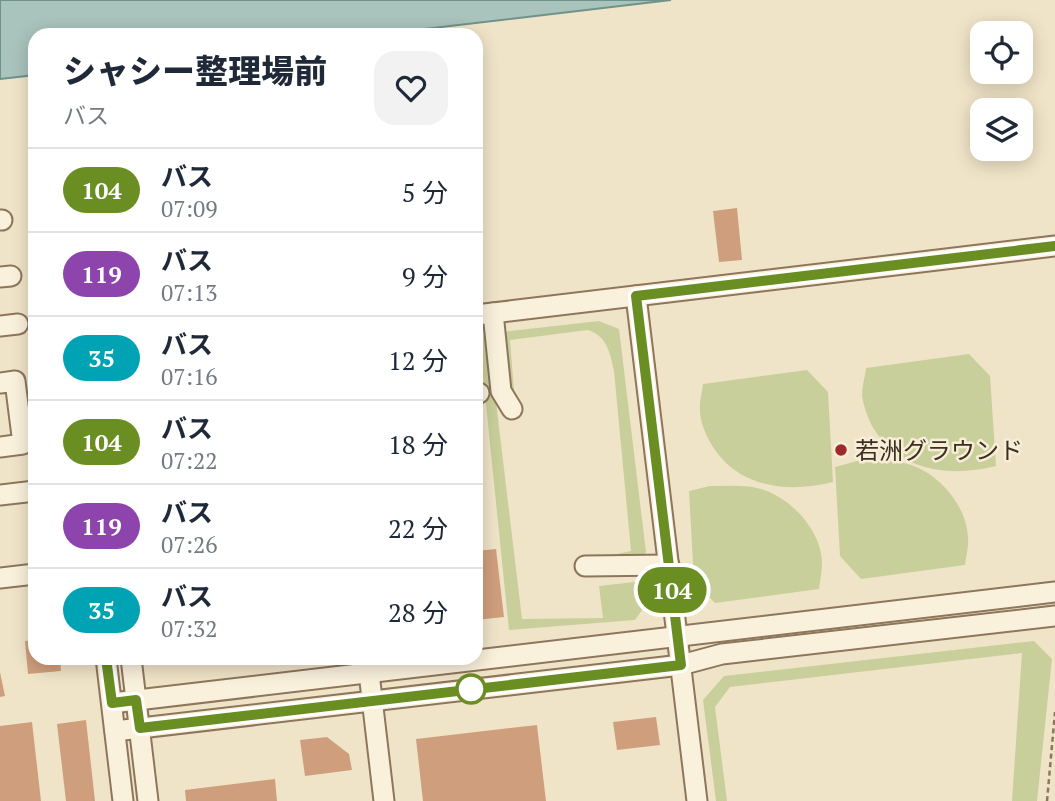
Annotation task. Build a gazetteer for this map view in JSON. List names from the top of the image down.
{
  "places": ["若洲グラウンド"],
  "lines": ["bus line 104"],
  "page": {
    "on_map": "104",
    "heading": ["シャシー整理場前", "バス"],
    "list": [
      {
        "mark": "104",
        "name": "バス",
        "note": "07:09",
        "value": "5 分"
      },
      {
        "mark": "119",
        "name": "バス",
        "note": "07:13",
        "value": "9 分"
      },
      {
        "mark": "35",
        "name": "バス",
        "note": "07:16",
        "value": "12 分"
      },
      {
        "mark": "104",
        "name": "バス",
        "note": "07:22",
        "value": "18 分"
      },
      {
        "mark": "119",
        "name": "バス",
        "note": "07:26",
        "value": "22 分"
      },
      {
        "mark": "35",
        "name": "バス",
        "note": "07:32",
        "value": "28 分"
      }
    ]
  }
}
